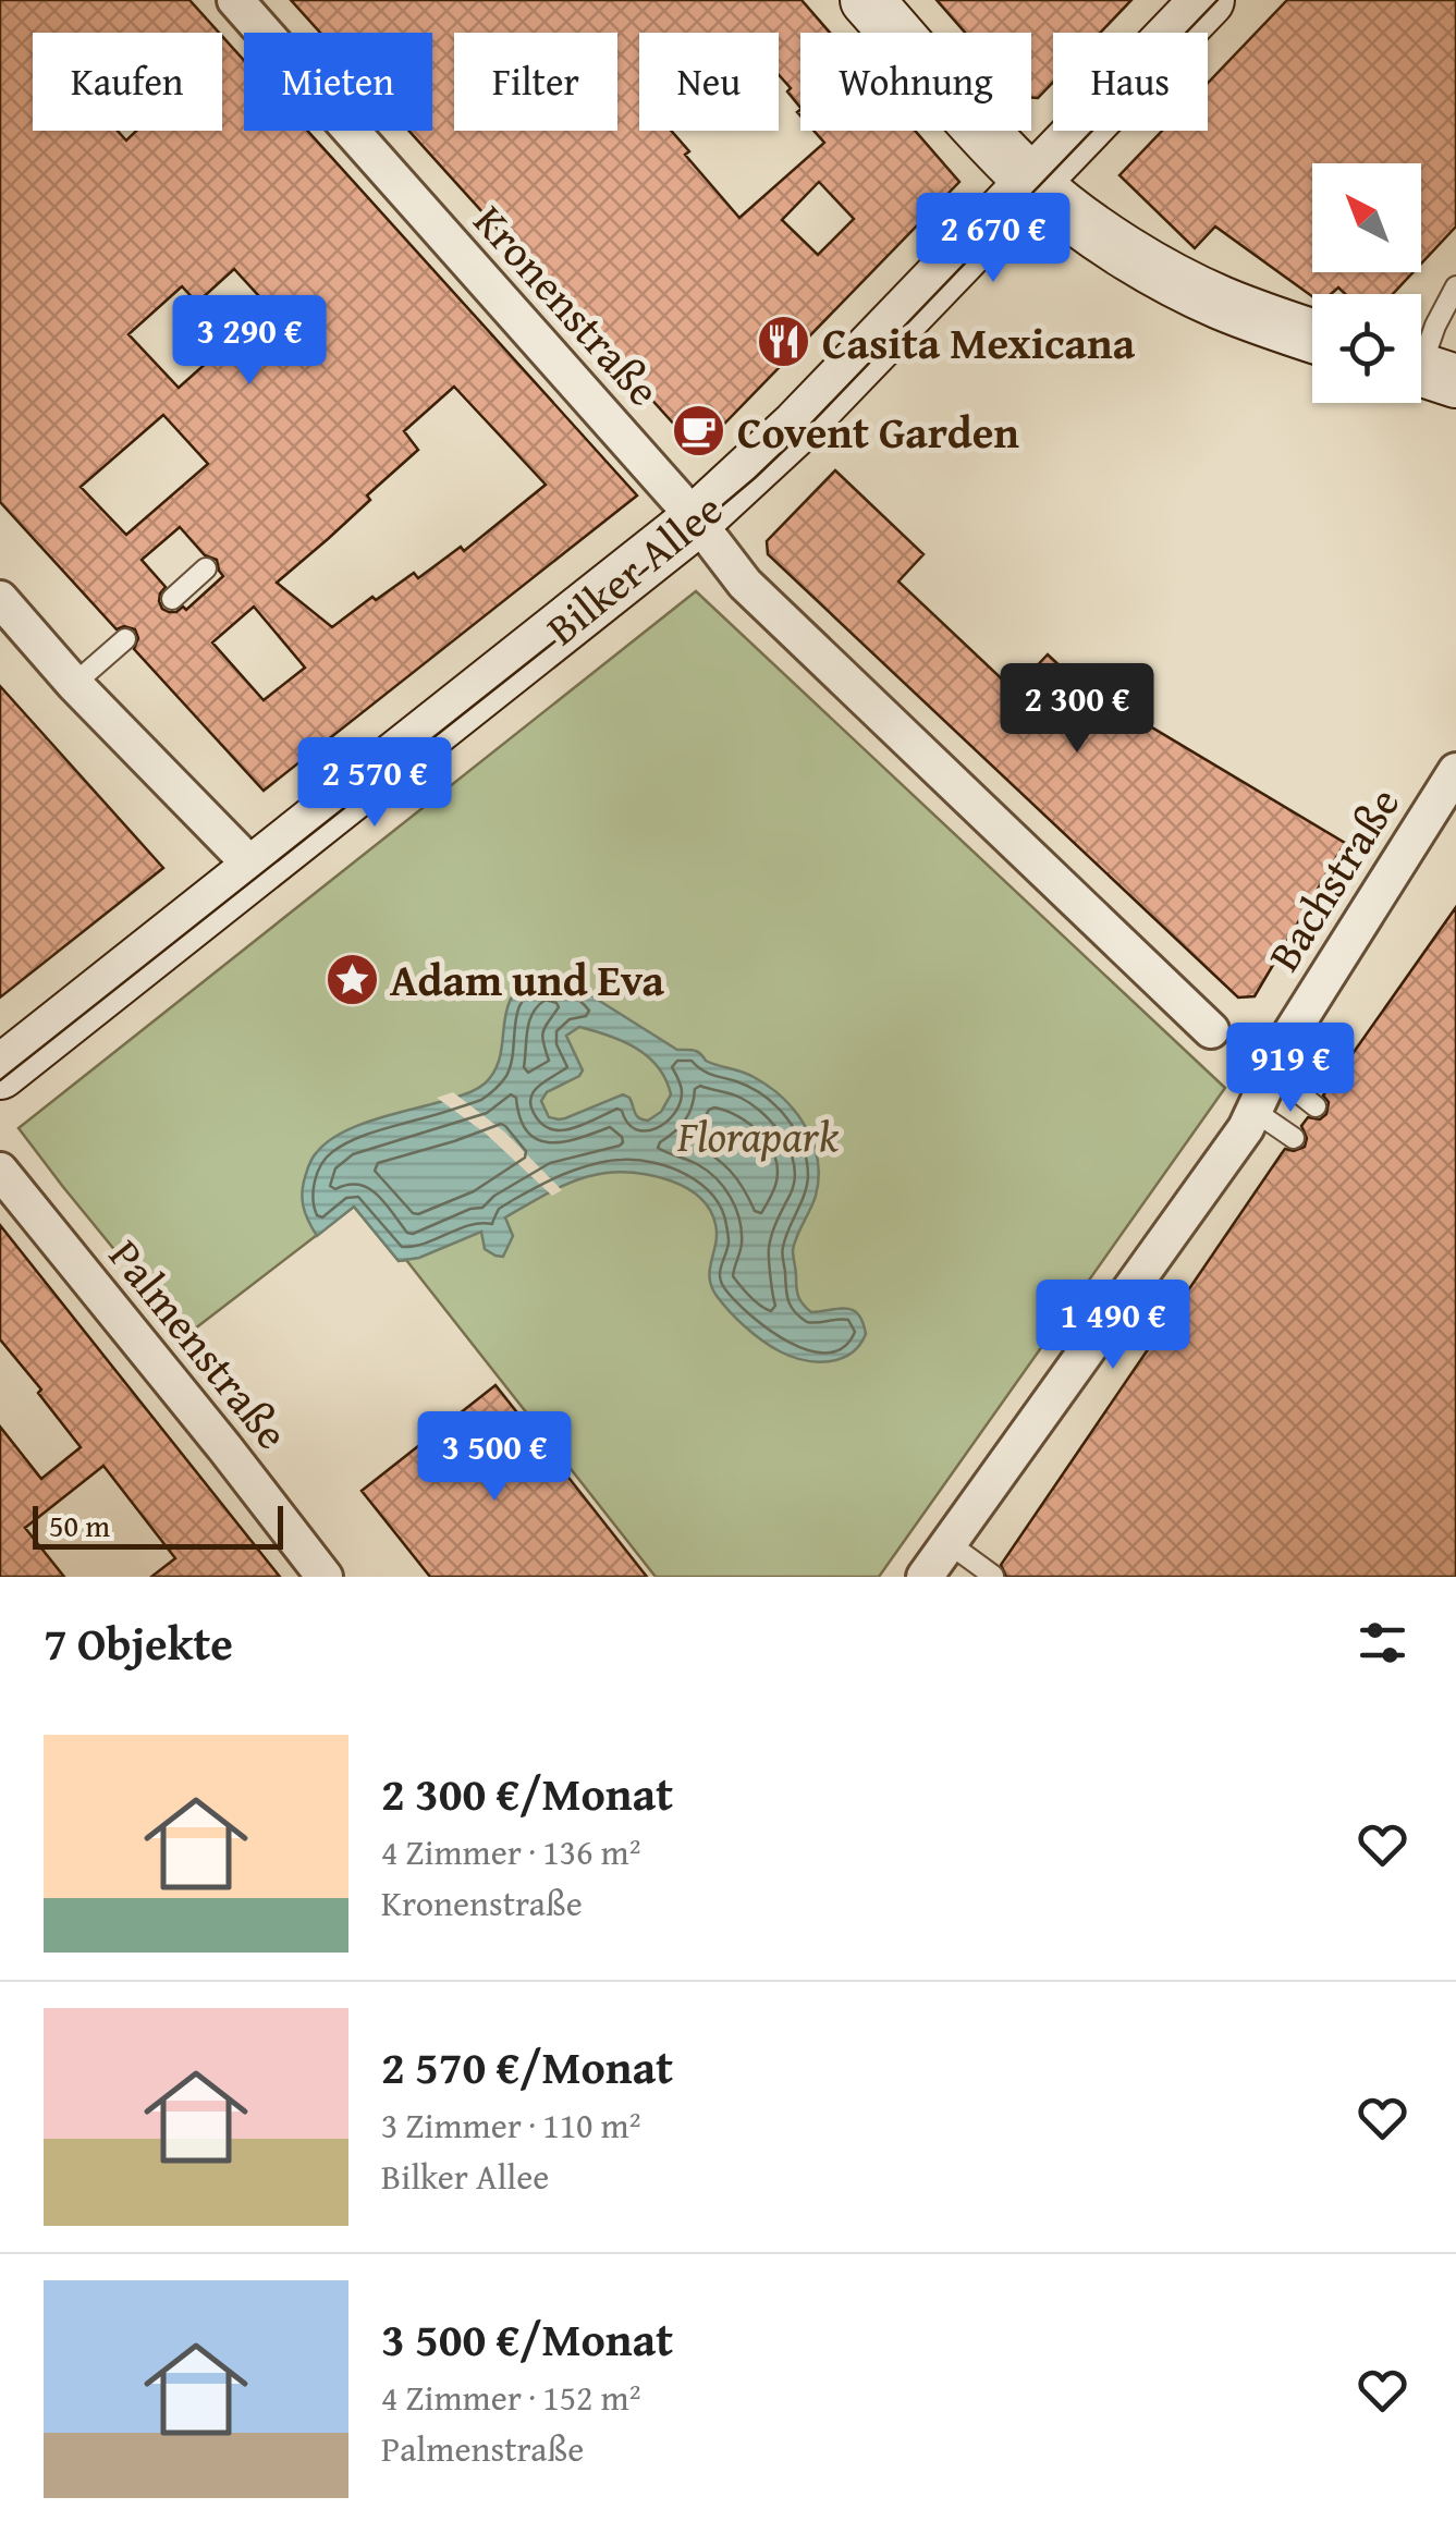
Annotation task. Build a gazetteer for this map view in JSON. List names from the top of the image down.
{
  "streets": {
    "street": [
      "Kronenstraße",
      "Bilker Allee",
      "Bachstraße",
      "Palmenstraße"
    ]
  },
  "crossings": [
    ["Kronenstraße", "Bilker Allee"]
  ],
  "parks": ["Florapark"],
  "places": {
    "restaurant": ["Casita Mexicana"],
    "cafe": ["Covent Garden"],
    "place": ["Adam und Eva"]
  },
  "scale_bar": "50 m",
  "north": "top left",
  "page": {
    "chip": [
      "Kaufen",
      "Mieten",
      "Filter",
      "Neu",
      "Wohnung",
      "Haus"
    ],
    "price": [
      "2 670 €",
      "3 290 €",
      "2 300 €",
      "2 570 €",
      "919 €",
      "1 490 €",
      "3 500 €"
    ],
    "scale": "50 m",
    "heading": "7 Objekte",
    "list": [
      {
        "name": "2 300 €/Monat",
        "note": "4 Zimmer · 136 m² · Kronenstraße"
      },
      {
        "name": "2 570 €/Monat",
        "note": "3 Zimmer · 110 m² · Bilker Allee"
      },
      {
        "name": "3 500 €/Monat",
        "note": "4 Zimmer · 152 m² · Palmenstraße"
      }
    ]
  }
}
